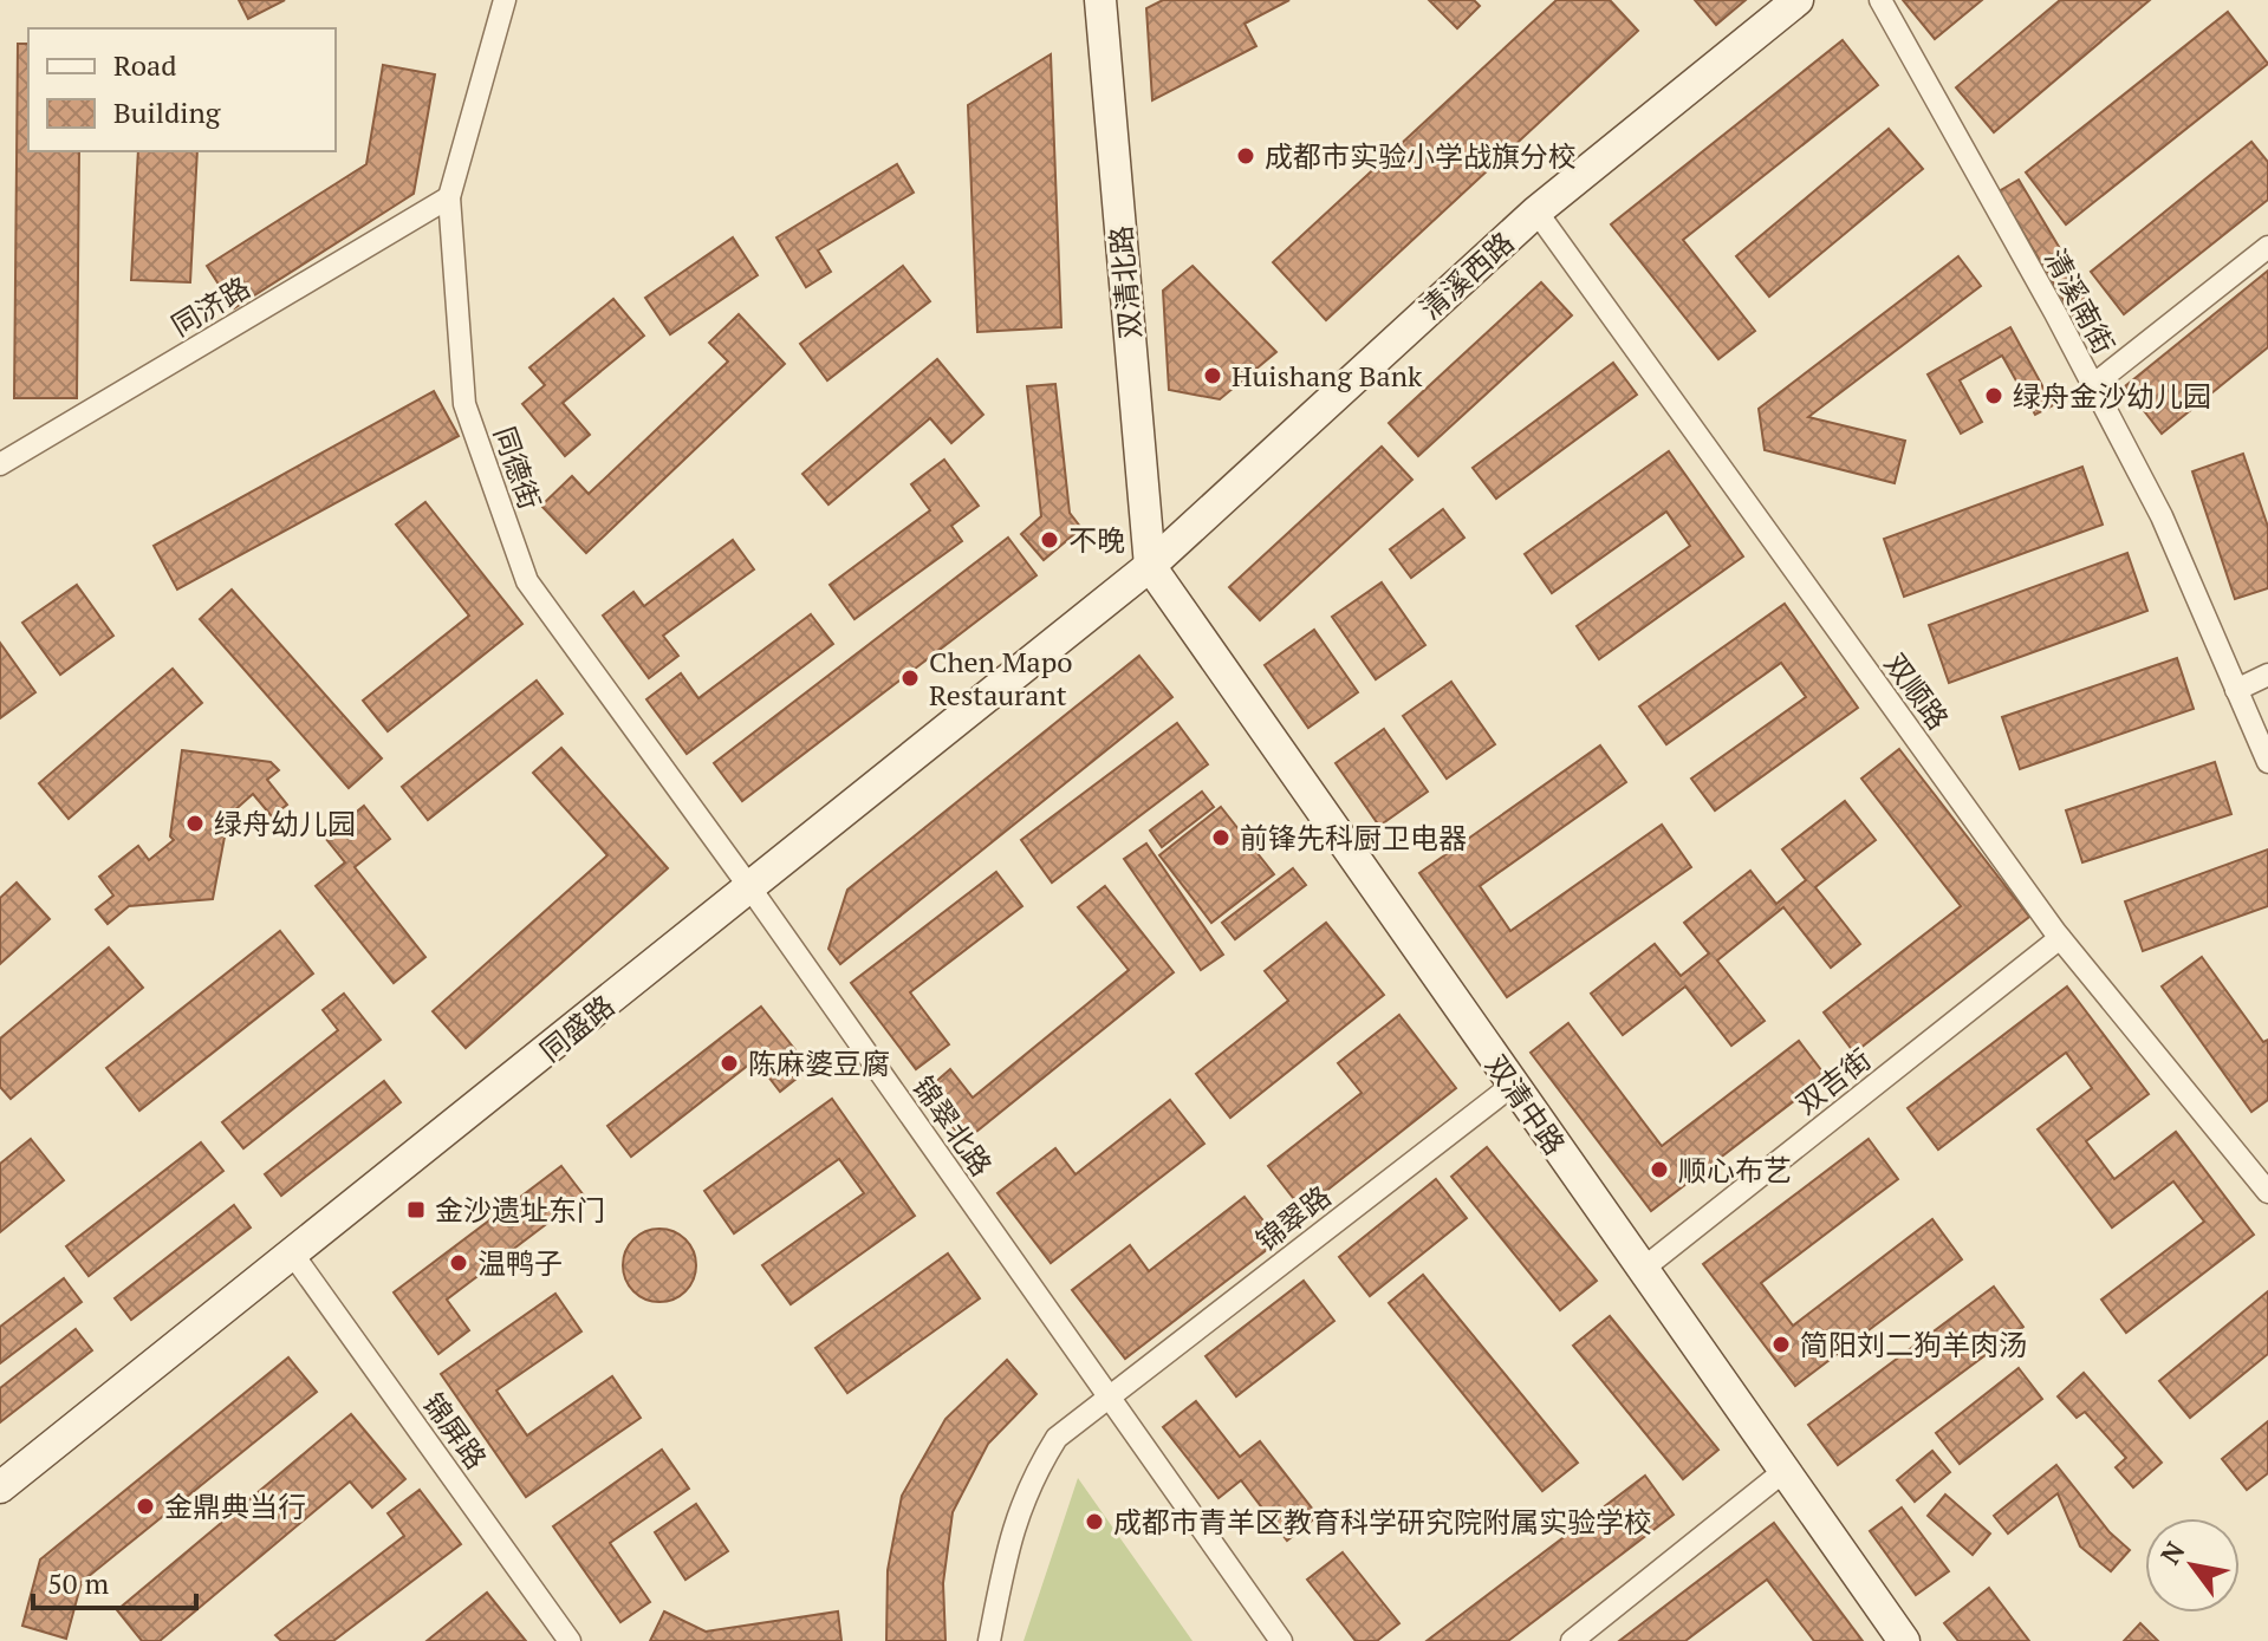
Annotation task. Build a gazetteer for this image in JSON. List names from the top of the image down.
{
  "streets": {
    "street": [
      "清溪西路",
      "双清北路",
      "清溪南街",
      "同济路",
      "同德街",
      "双顺路",
      "同盛路",
      "双吉街",
      "双清中路",
      "锦翠北路",
      "锦翠路",
      "锦屏路"
    ]
  },
  "crossings": [
    ["清溪西路", "双清北路"],
    ["清溪西路", "双顺路"],
    ["清溪西路", "同盛路"],
    ["清溪西路", "双清中路"],
    ["双清北路", "同盛路"],
    ["双清北路", "双清中路"],
    ["同济路", "同德街"],
    ["同德街", "同盛路"],
    ["同德街", "锦翠北路"],
    ["双顺路", "双吉街"],
    ["同盛路", "双清中路"],
    ["同盛路", "锦翠北路"],
    ["同盛路", "锦屏路"],
    ["双吉街", "双清中路"],
    ["双清中路", "锦翠路"],
    ["锦翠北路", "锦翠路"]
  ],
  "places": {
    "other": [
      "成都市实验小学战旗分校",
      "Huishang Bank",
      "绿舟金沙幼儿园",
      "不晚",
      "Chen Mapo Restaurant",
      "绿舟幼儿园",
      "前锋先科厨卫电器",
      "陈麻婆豆腐",
      "顺心布艺",
      "温鸭子",
      "简阳刘二狗羊肉汤",
      "金鼎典当行",
      "成都市青羊区教育科学研究院附属实验学校"
    ],
    "transit": ["金沙遗址东门"]
  },
  "legend": ["Road", "Building"],
  "scale_bar": "50 m",
  "north": "top left"
}
